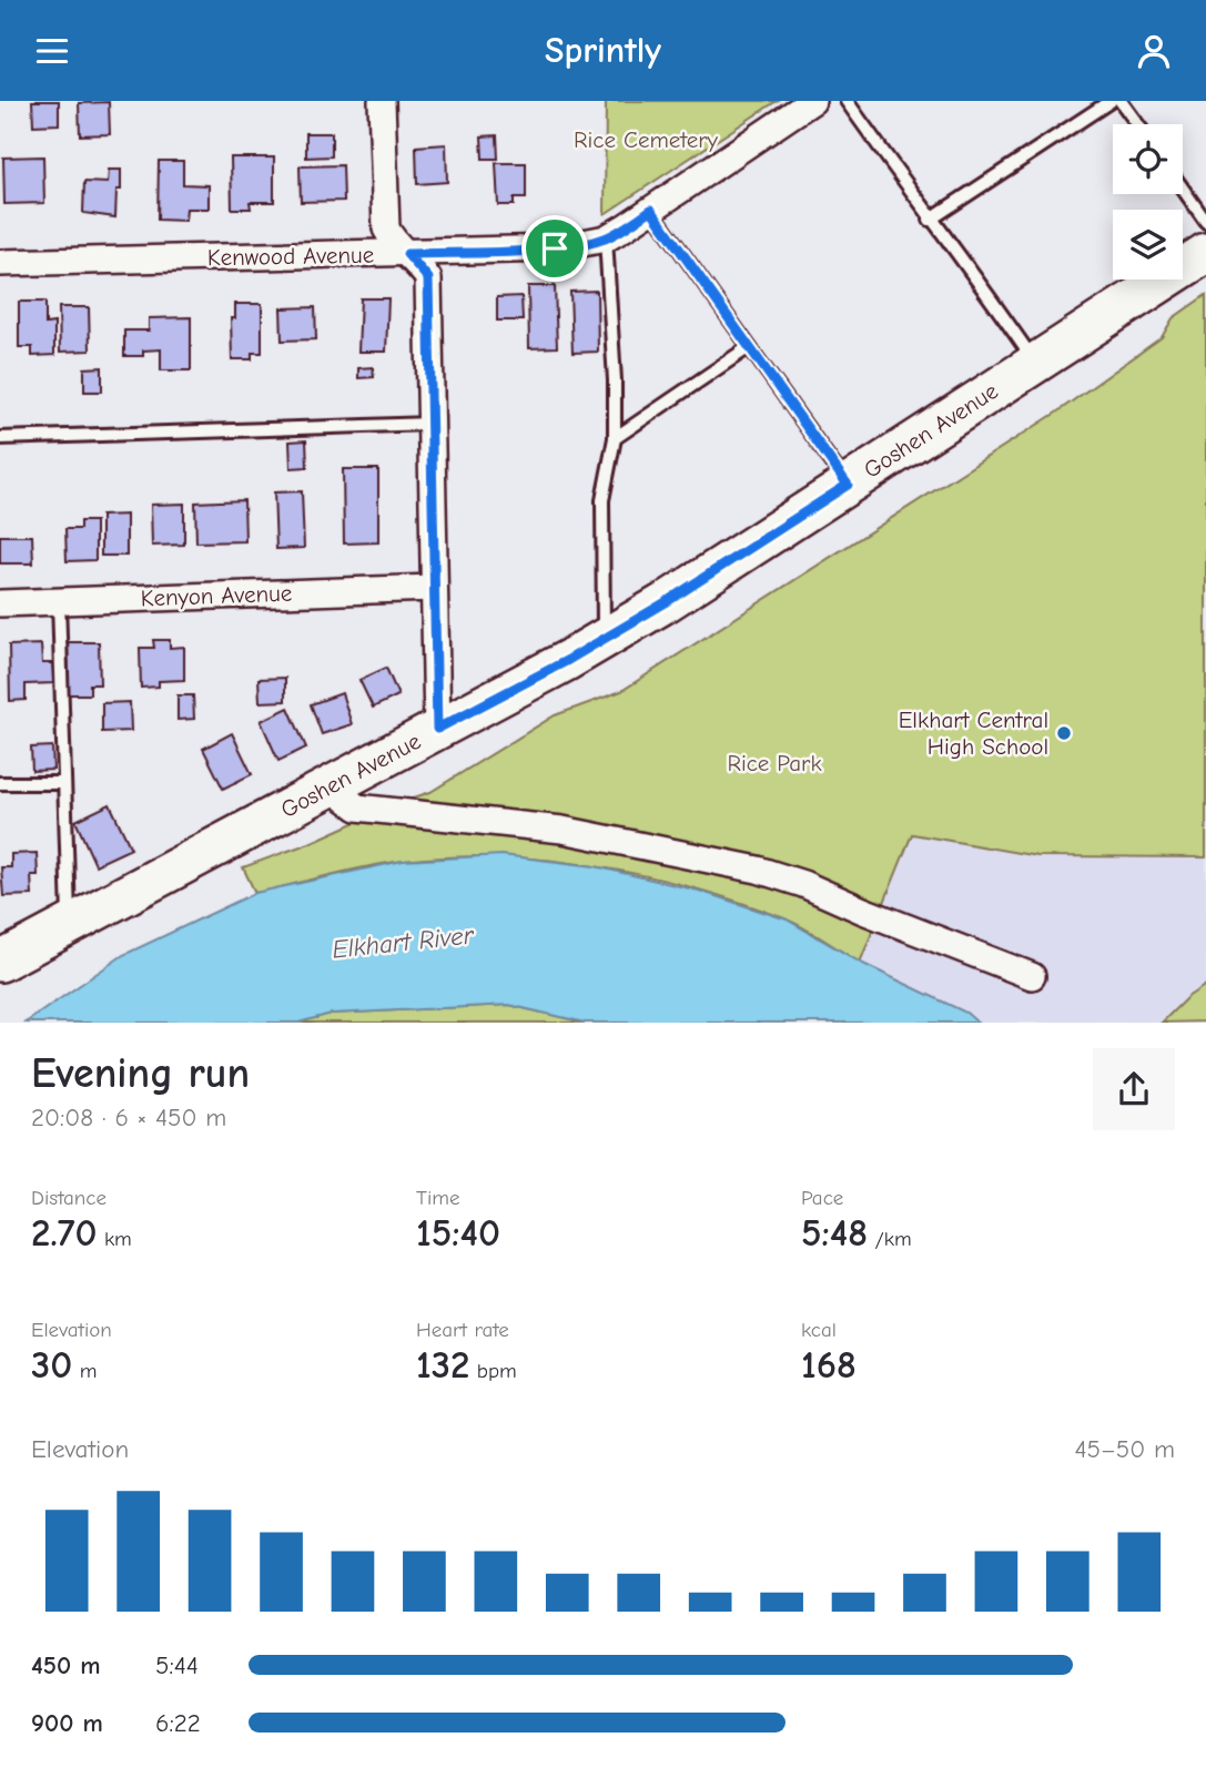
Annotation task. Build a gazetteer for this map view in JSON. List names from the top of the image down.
{
  "streets": {
    "main road": ["Goshen Avenue"],
    "street": ["Kenwood Avenue", "Kenyon Avenue"]
  },
  "water": ["Elkhart River"],
  "parks": ["Rice Cemetery", "Rice Park"],
  "places": ["Elkhart Central High School"],
  "page": {
    "header": "Sprintly",
    "heading": ["Evening run", "20:08 · 6 × 450 m"],
    "stats": [
      ["Distance", "2.70 km"],
      ["Time", "15:40"],
      ["Pace", "5:48 /km"],
      ["Elevation", "30 m"],
      ["Heart rate", "132 bpm"],
      ["kcal", "168"]
    ],
    "chart": ["Elevation", "45–50 m"],
    "list": [
      {
        "name": "450 m",
        "note": "5:44"
      },
      {
        "name": "900 m",
        "note": "6:22"
      }
    ]
  }
}
